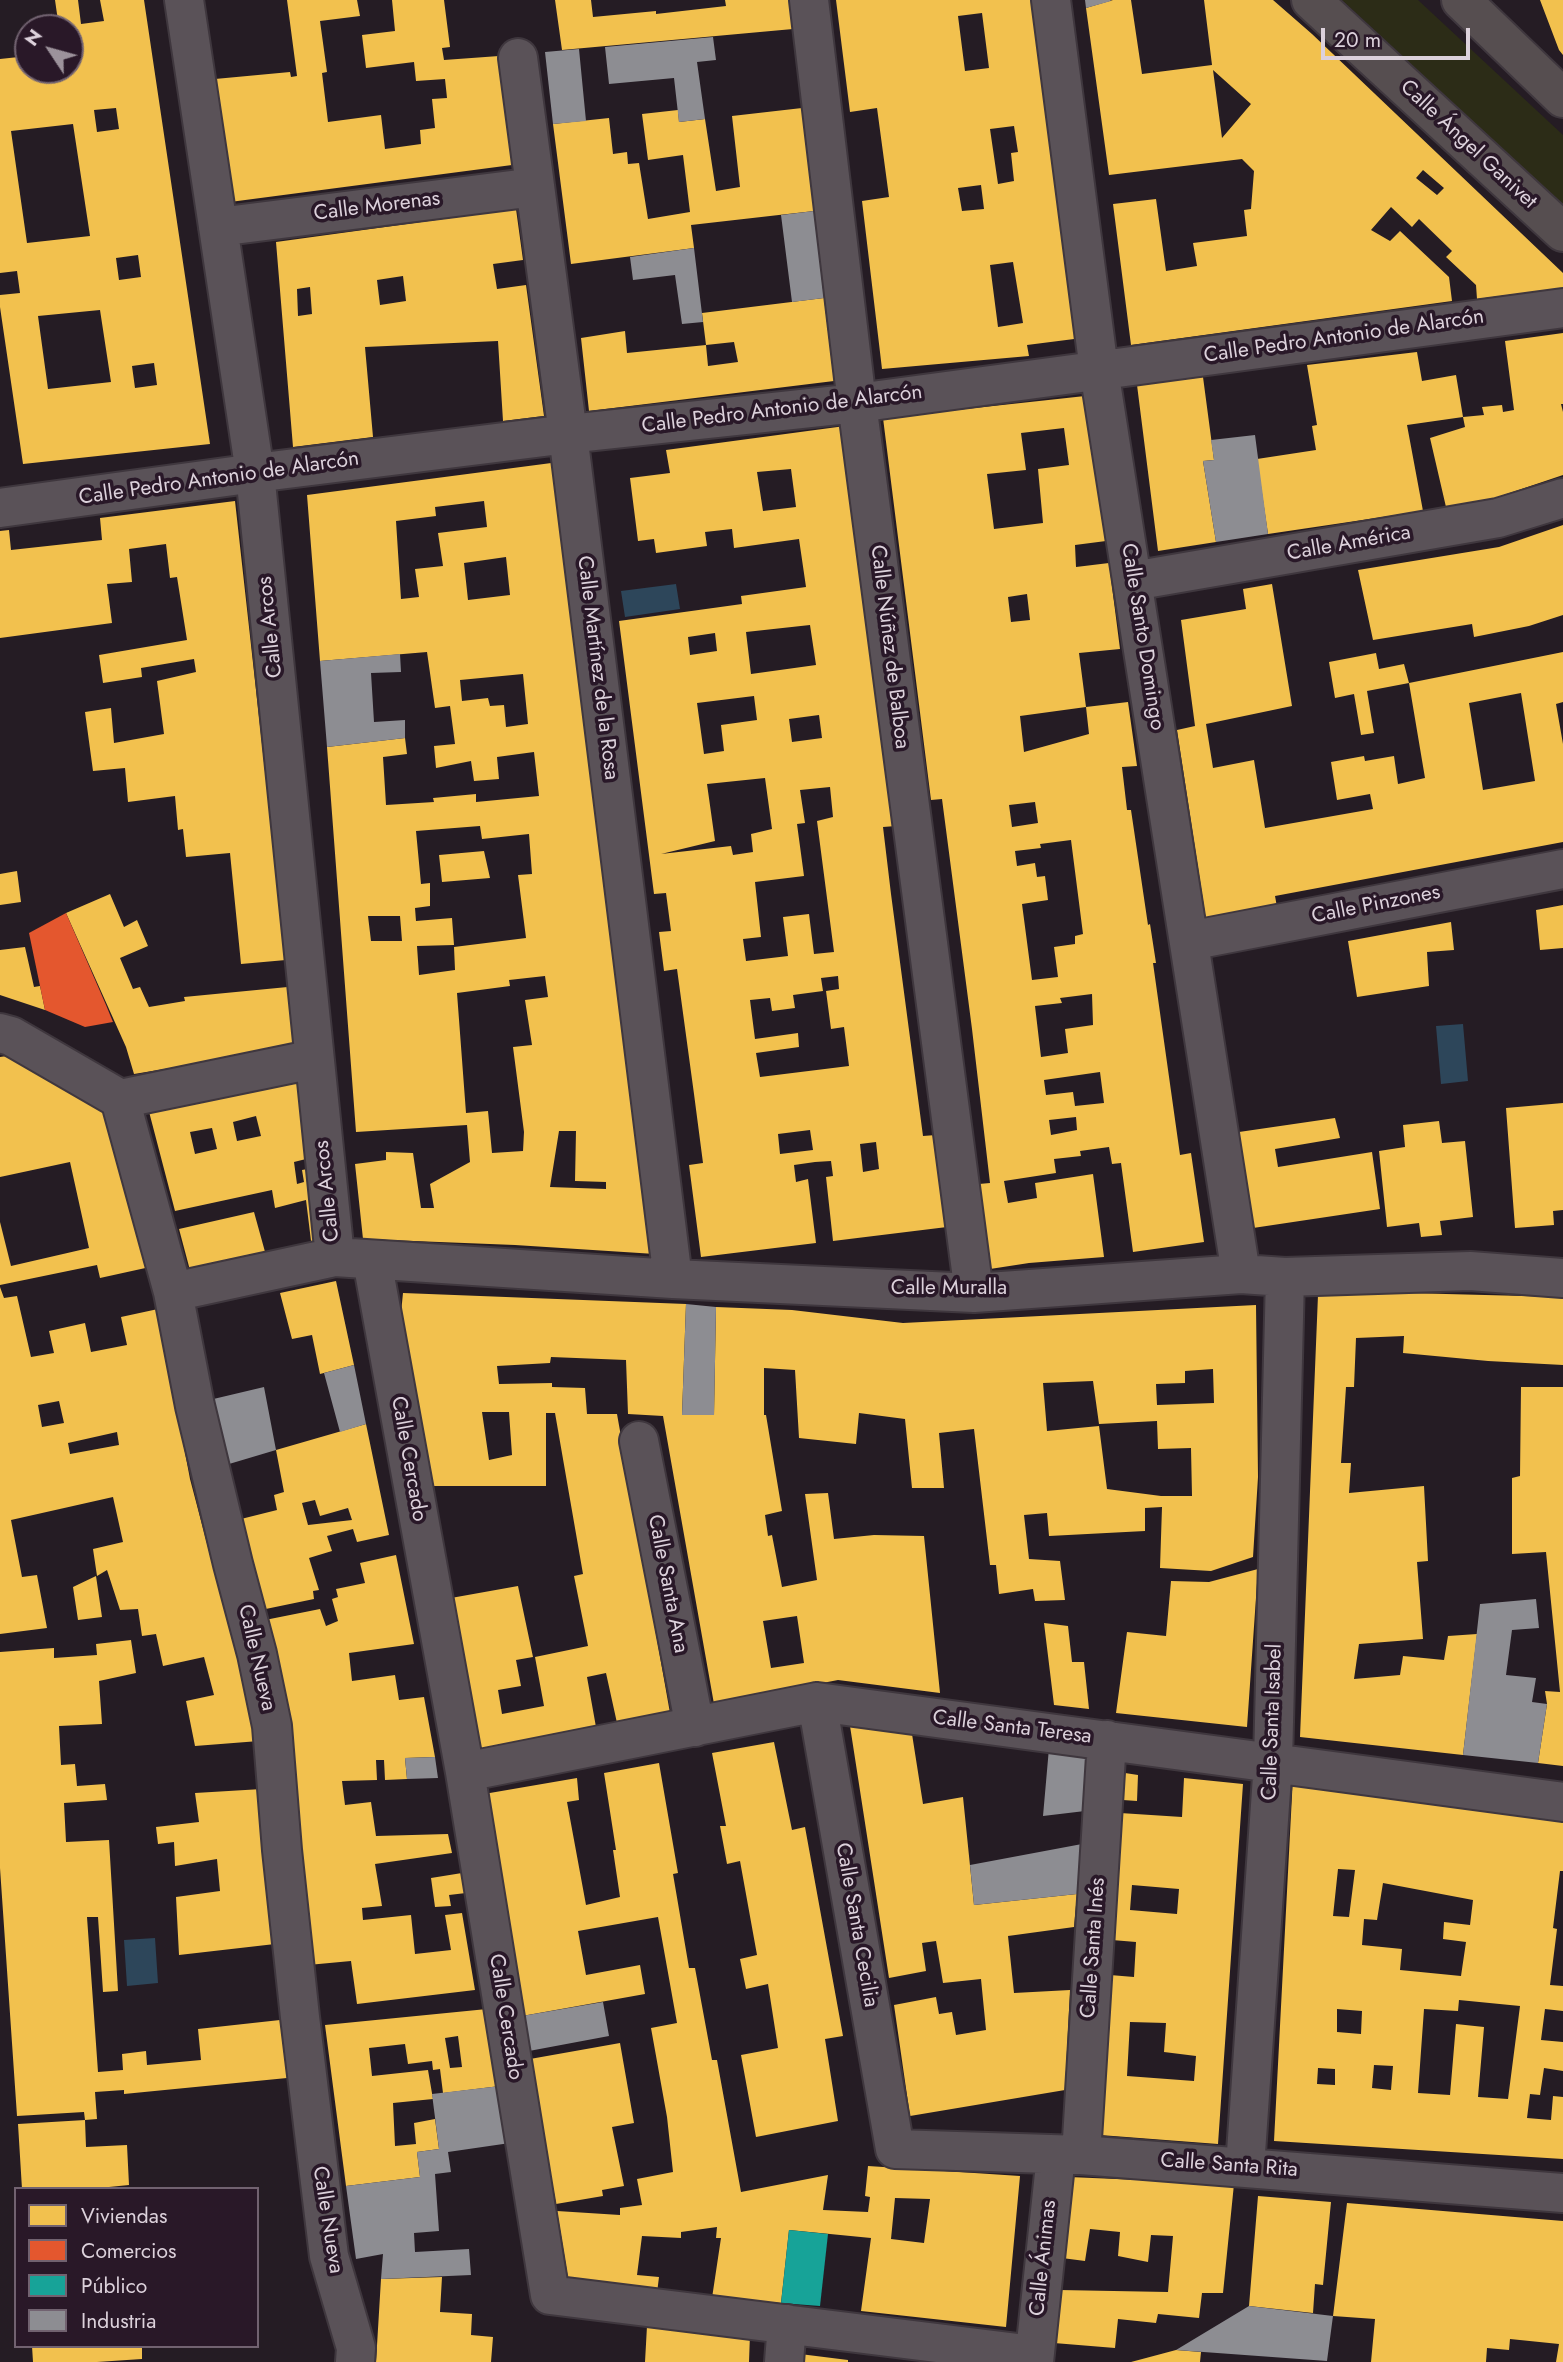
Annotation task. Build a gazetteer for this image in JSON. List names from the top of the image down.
{
  "streets": {
    "street": [
      "Calle Ángel Ganivet",
      "Calle Morenas",
      "Calle Pedro Antonio de Alarcón",
      "Calle América",
      "Calle Arcos",
      "Calle Santo Domingo",
      "Calle Núñez de Balboa",
      "Calle Martínez de la Rosa",
      "Calle Pinzones",
      "Calle Muralla",
      "Calle Cercado",
      "Calle Santa Ana",
      "Calle Nueva",
      "Calle Santa Isabel",
      "Calle Santa Teresa",
      "Calle Santa Cecilia",
      "Calle Santa Inés",
      "Calle Santa Rita",
      "Calle Ánimas"
    ]
  },
  "crossings": [
    ["Calle Morenas", "Calle Arcos"],
    ["Calle Morenas", "Calle Martínez de la Rosa"],
    ["Calle Pedro Antonio de Alarcón", "Calle Arcos"],
    ["Calle Pedro Antonio de Alarcón", "Calle Santo Domingo"],
    ["Calle Pedro Antonio de Alarcón", "Calle Núñez de Balboa"],
    ["Calle Pedro Antonio de Alarcón", "Calle Martínez de la Rosa"],
    ["Calle América", "Calle Santo Domingo"],
    ["Calle Arcos", "Calle Muralla"],
    ["Calle Arcos", "Calle Cercado"],
    ["Calle Santo Domingo", "Calle Pinzones"],
    ["Calle Santo Domingo", "Calle Muralla"],
    ["Calle Núñez de Balboa", "Calle Muralla"],
    ["Calle Martínez de la Rosa", "Calle Muralla"],
    ["Calle Muralla", "Calle Cercado"],
    ["Calle Muralla", "Calle Nueva"],
    ["Calle Muralla", "Calle Santa Isabel"],
    ["Calle Cercado", "Calle Santa Teresa"],
    ["Calle Cercado", "Calle Ánimas"],
    ["Calle Santa Ana", "Calle Santa Teresa"],
    ["Calle Santa Isabel", "Calle Santa Teresa"],
    ["Calle Santa Isabel", "Calle Santa Rita"],
    ["Calle Santa Teresa", "Calle Santa Cecilia"],
    ["Calle Santa Teresa", "Calle Santa Inés"],
    ["Calle Santa Cecilia", "Calle Santa Rita"],
    ["Calle Santa Inés", "Calle Santa Rita"],
    ["Calle Santa Inés", "Calle Ánimas"],
    ["Calle Santa Rita", "Calle Ánimas"]
  ],
  "legend": [
    "Viviendas",
    "Comercios",
    "Público",
    "Industria"
  ],
  "scale_bar": "20 m",
  "north": "top left"
}
